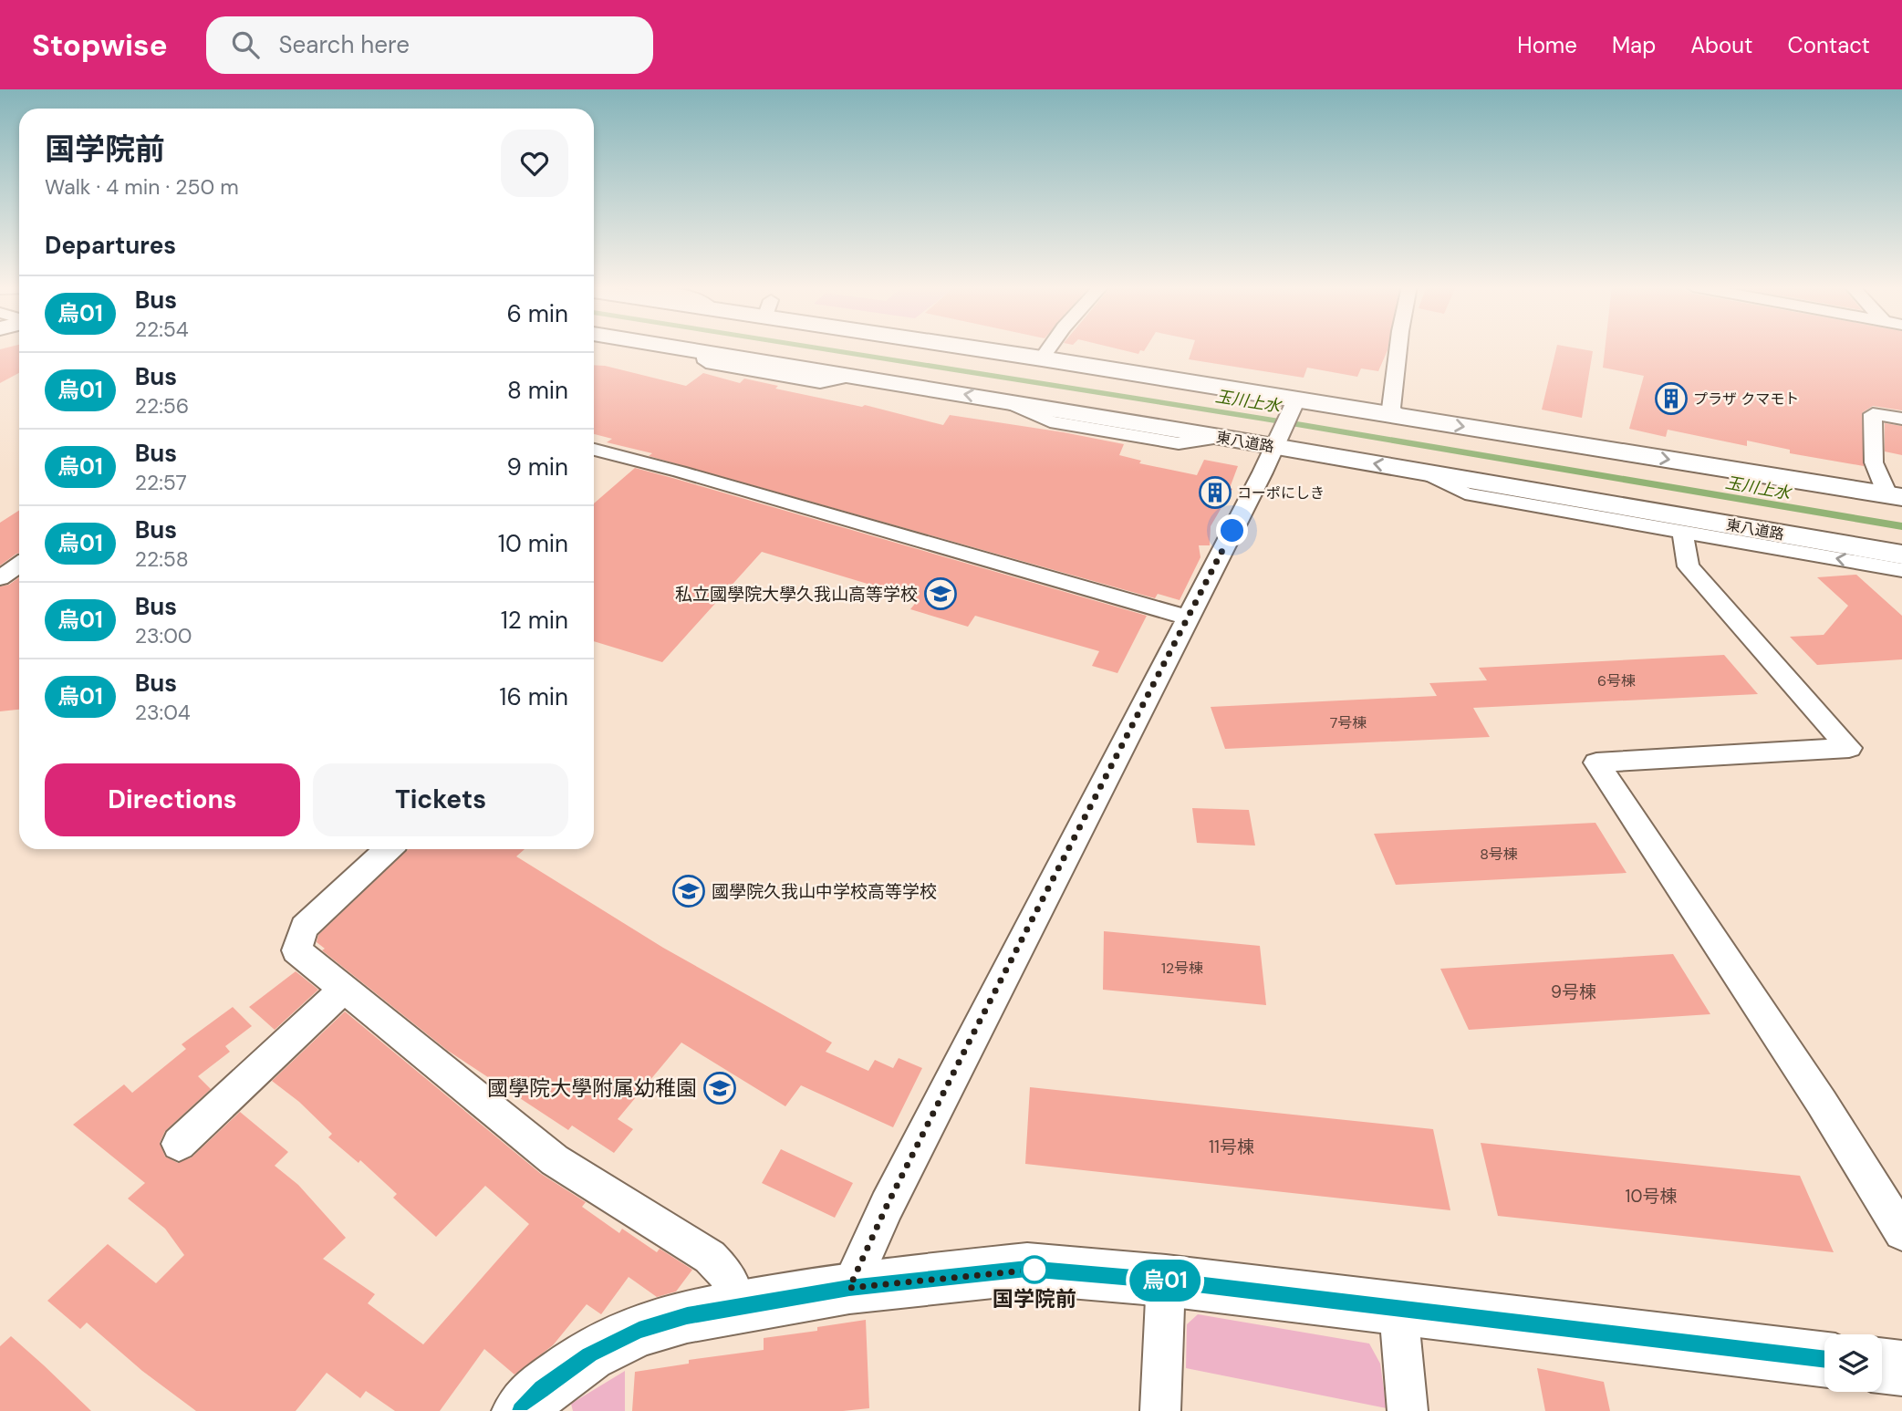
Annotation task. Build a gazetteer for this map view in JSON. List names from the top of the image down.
{
  "streets": {
    "main road": ["東八道路"]
  },
  "water": ["玉川上水"],
  "places": {
    "building": ["プラザ クマモト", "コーポにしき"],
    "school or university": ["私立國學院大學久我山高等学校", "國學院久我山中学校高等学校", "國學院大學附属幼稚園"],
    "other": ["国学院前"]
  },
  "lines": ["bus line 烏01"],
  "house_numbers": [
    "6号棟",
    "7号棟",
    "8号棟",
    "12号棟",
    "9号棟",
    "11号棟",
    "10号棟"
  ],
  "page": {
    "header": "Stopwise",
    "search": "Search here",
    "nav": [
      "Home",
      "Map",
      "About",
      "Contact"
    ],
    "on_map": "烏01",
    "heading": [
      ["国学院前", "Walk · 4 min · 250 m"],
      "Departures"
    ],
    "list": [
      {
        "mark": "烏01",
        "name": "Bus",
        "note": "22:54",
        "value": "6 min"
      },
      {
        "mark": "烏01",
        "name": "Bus",
        "note": "22:56",
        "value": "8 min"
      },
      {
        "mark": "烏01",
        "name": "Bus",
        "note": "22:57",
        "value": "9 min"
      },
      {
        "mark": "烏01",
        "name": "Bus",
        "note": "22:58",
        "value": "10 min"
      },
      {
        "mark": "烏01",
        "name": "Bus",
        "note": "23:00",
        "value": "12 min"
      },
      {
        "mark": "烏01",
        "name": "Bus",
        "note": "23:04",
        "value": "16 min"
      }
    ],
    "buttons": ["Directions", "Tickets"]
  }
}
